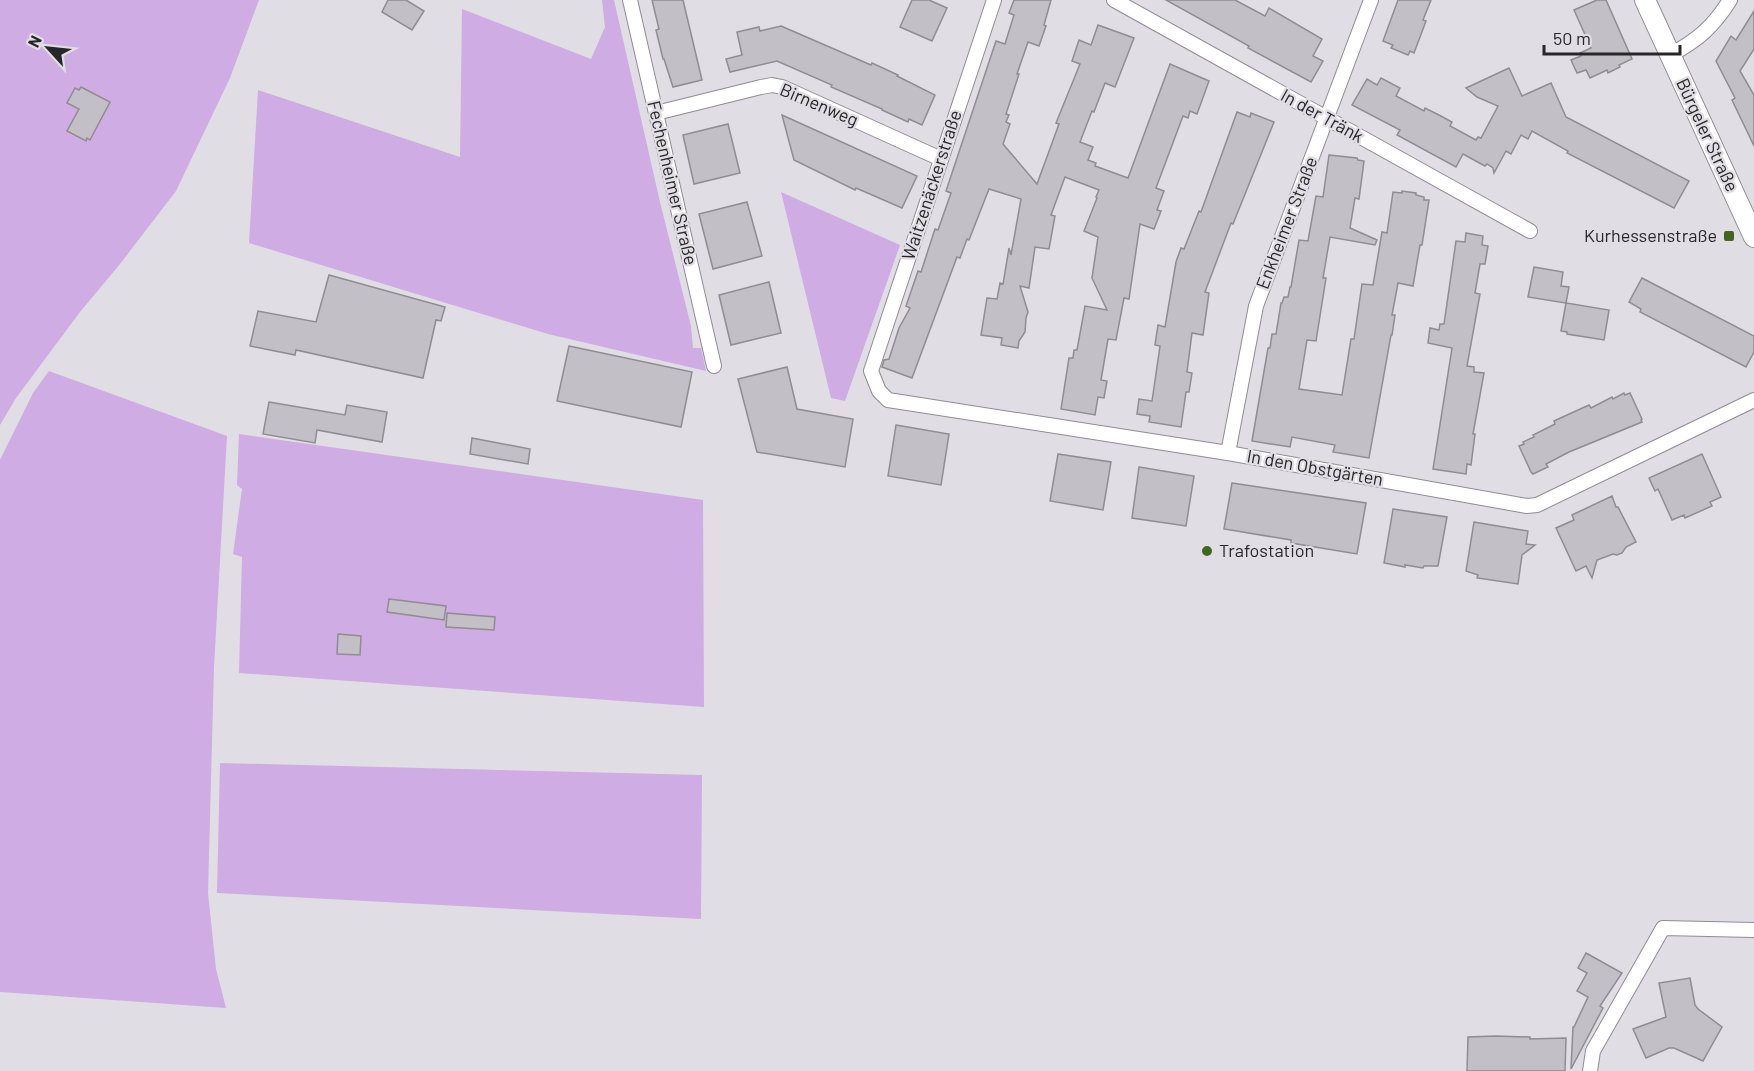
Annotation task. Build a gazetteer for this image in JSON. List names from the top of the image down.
{
  "streets": {
    "street": [
      "Birnenweg",
      "In der Tränk",
      "Bürgeler Straße",
      "Fechenheimer Straße",
      "Waitzenäckerstraße",
      "Enkheimer Straße",
      "In den Obstgärten"
    ]
  },
  "crossings": [
    ["Birnenweg", "Fechenheimer Straße"],
    ["Birnenweg", "Waitzenäckerstraße"],
    ["In der Tränk", "Enkheimer Straße"],
    ["Waitzenäckerstraße", "In den Obstgärten"],
    ["Enkheimer Straße", "In den Obstgärten"]
  ],
  "places": {
    "transit": ["Kurhessenstraße"],
    "other": ["Trafostation"]
  },
  "scale_bar": "50 m",
  "north": "top left"
}
